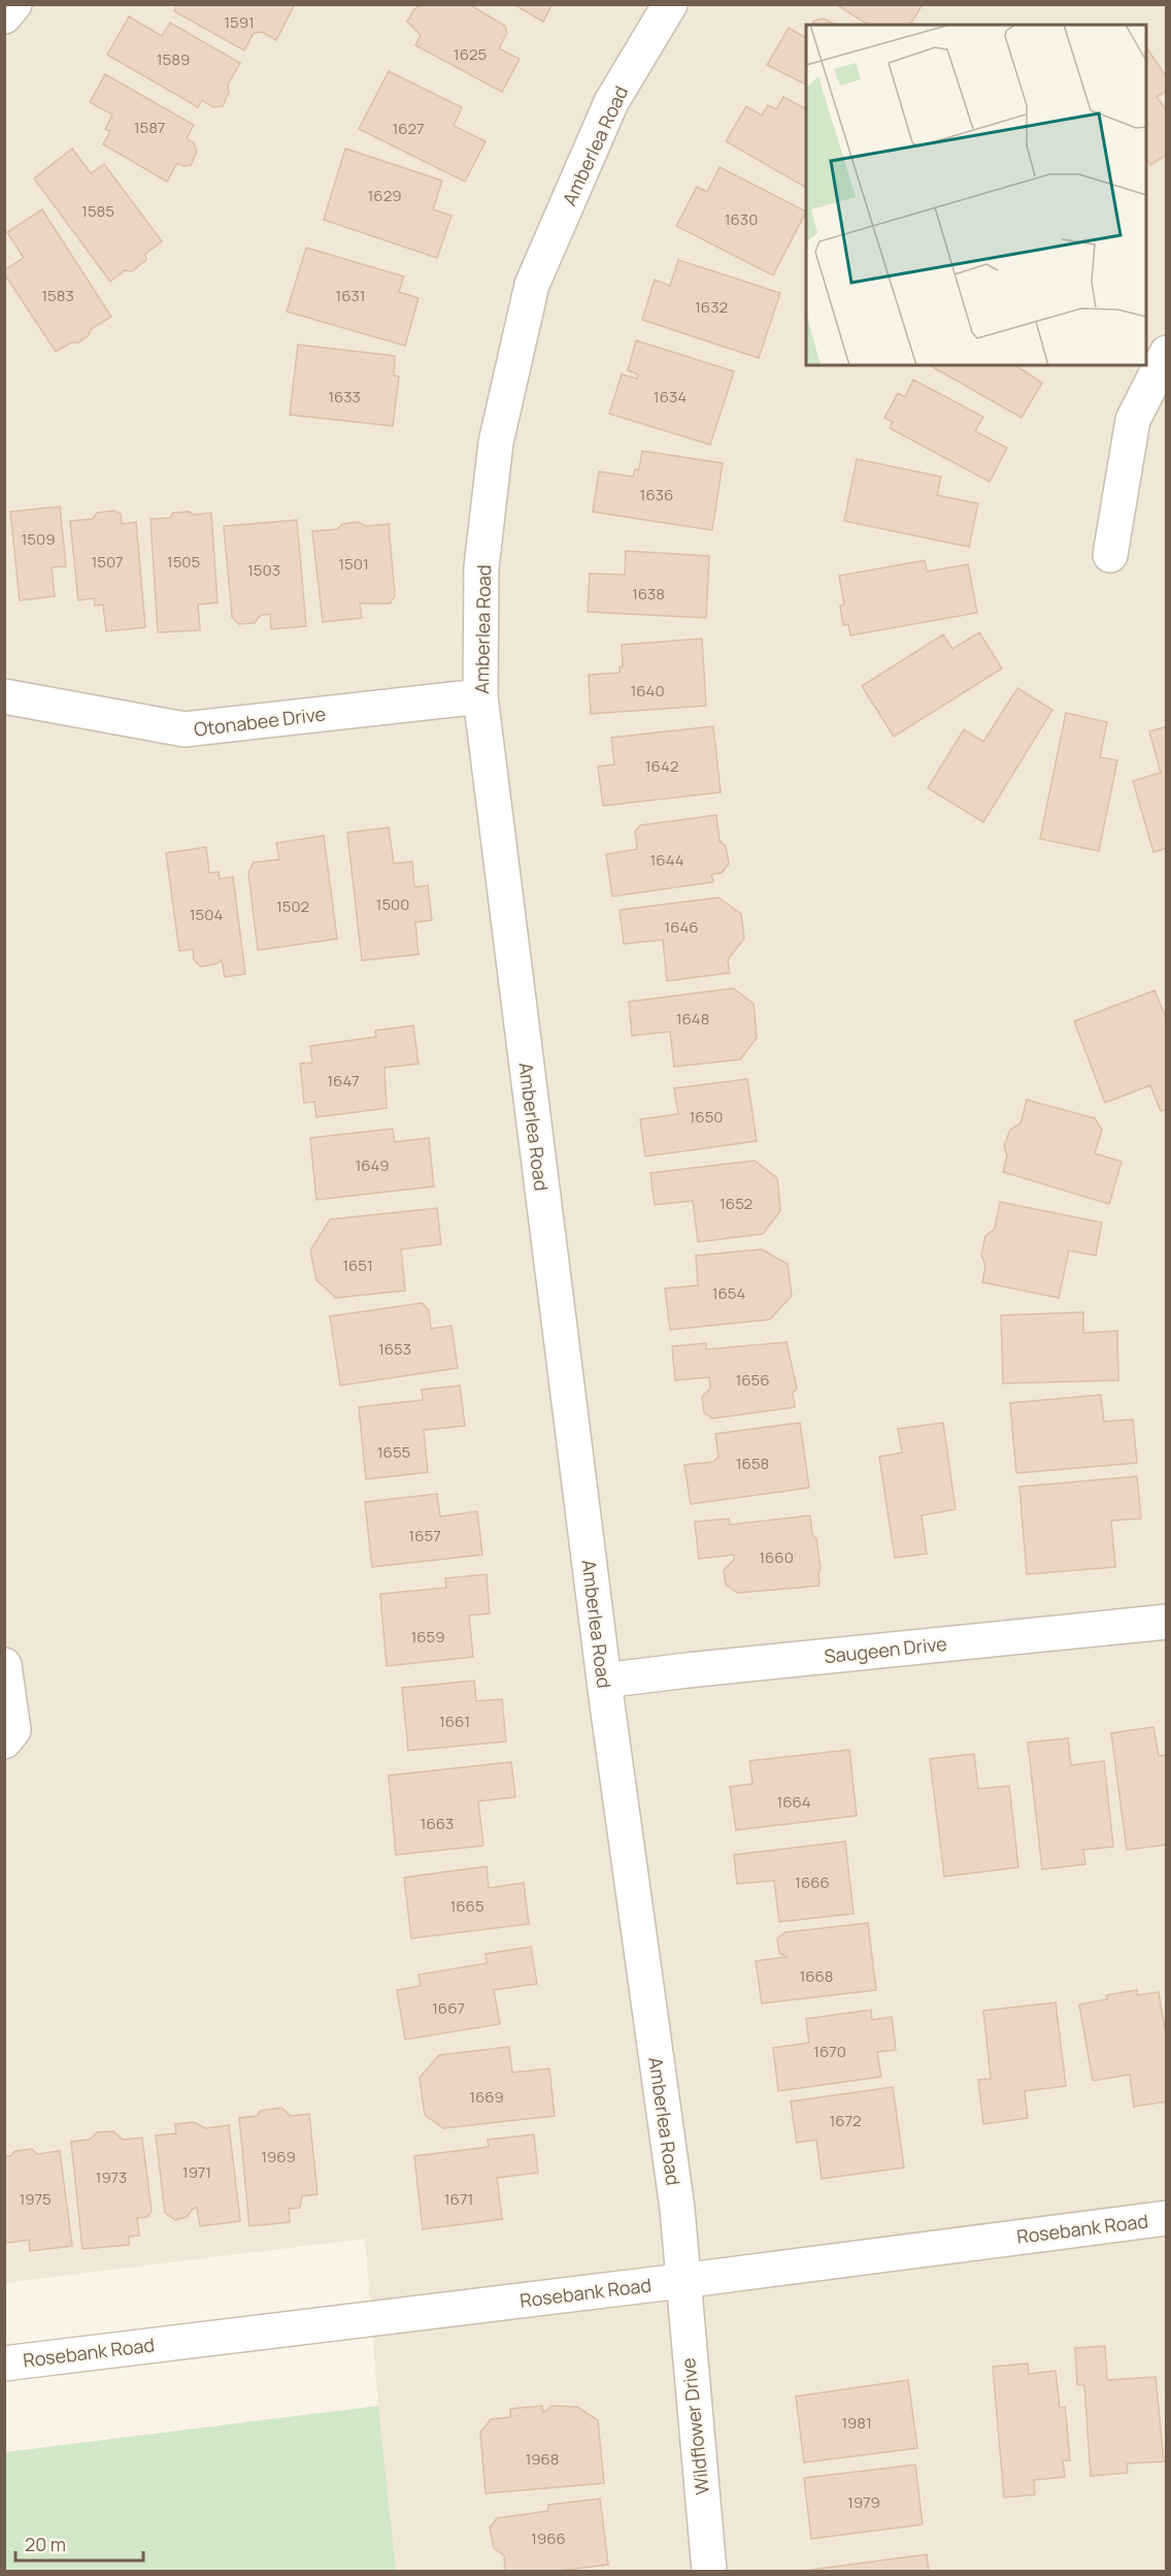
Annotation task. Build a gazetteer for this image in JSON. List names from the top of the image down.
{
  "streets": {
    "street": [
      "Amberlea Road",
      "Otonabee Drive",
      "Saugeen Drive",
      "Rosebank Road",
      "Wildflower Drive"
    ]
  },
  "crossings": [
    ["Amberlea Road", "Otonabee Drive"],
    ["Amberlea Road", "Saugeen Drive"],
    ["Amberlea Road", "Rosebank Road"],
    ["Amberlea Road", "Wildflower Drive"],
    ["Rosebank Road", "Wildflower Drive"]
  ],
  "house_numbers": [
    "1591",
    "1625",
    "1589",
    "1587",
    "1627",
    "1629",
    "1585",
    "1630",
    "1583",
    "1631",
    "1632",
    "1633",
    "1634",
    "1636",
    "1509",
    "1507",
    "1505",
    "1501",
    "1503",
    "1638",
    "1640",
    "1642",
    "1644",
    "1500",
    "1502",
    "1504",
    "1646",
    "1648",
    "1647",
    "1650",
    "1649",
    "1652",
    "1651",
    "1654",
    "1653",
    "1656",
    "1655",
    "1658",
    "1657",
    "1660",
    "1659",
    "1661",
    "1664",
    "1663",
    "1666",
    "1665",
    "1668",
    "1667",
    "1670",
    "1669",
    "1672",
    "1969",
    "1971",
    "1973",
    "1975",
    "1671",
    "1981",
    "1968",
    "1979",
    "1966"
  ],
  "scale_bar": "20 m"
}
